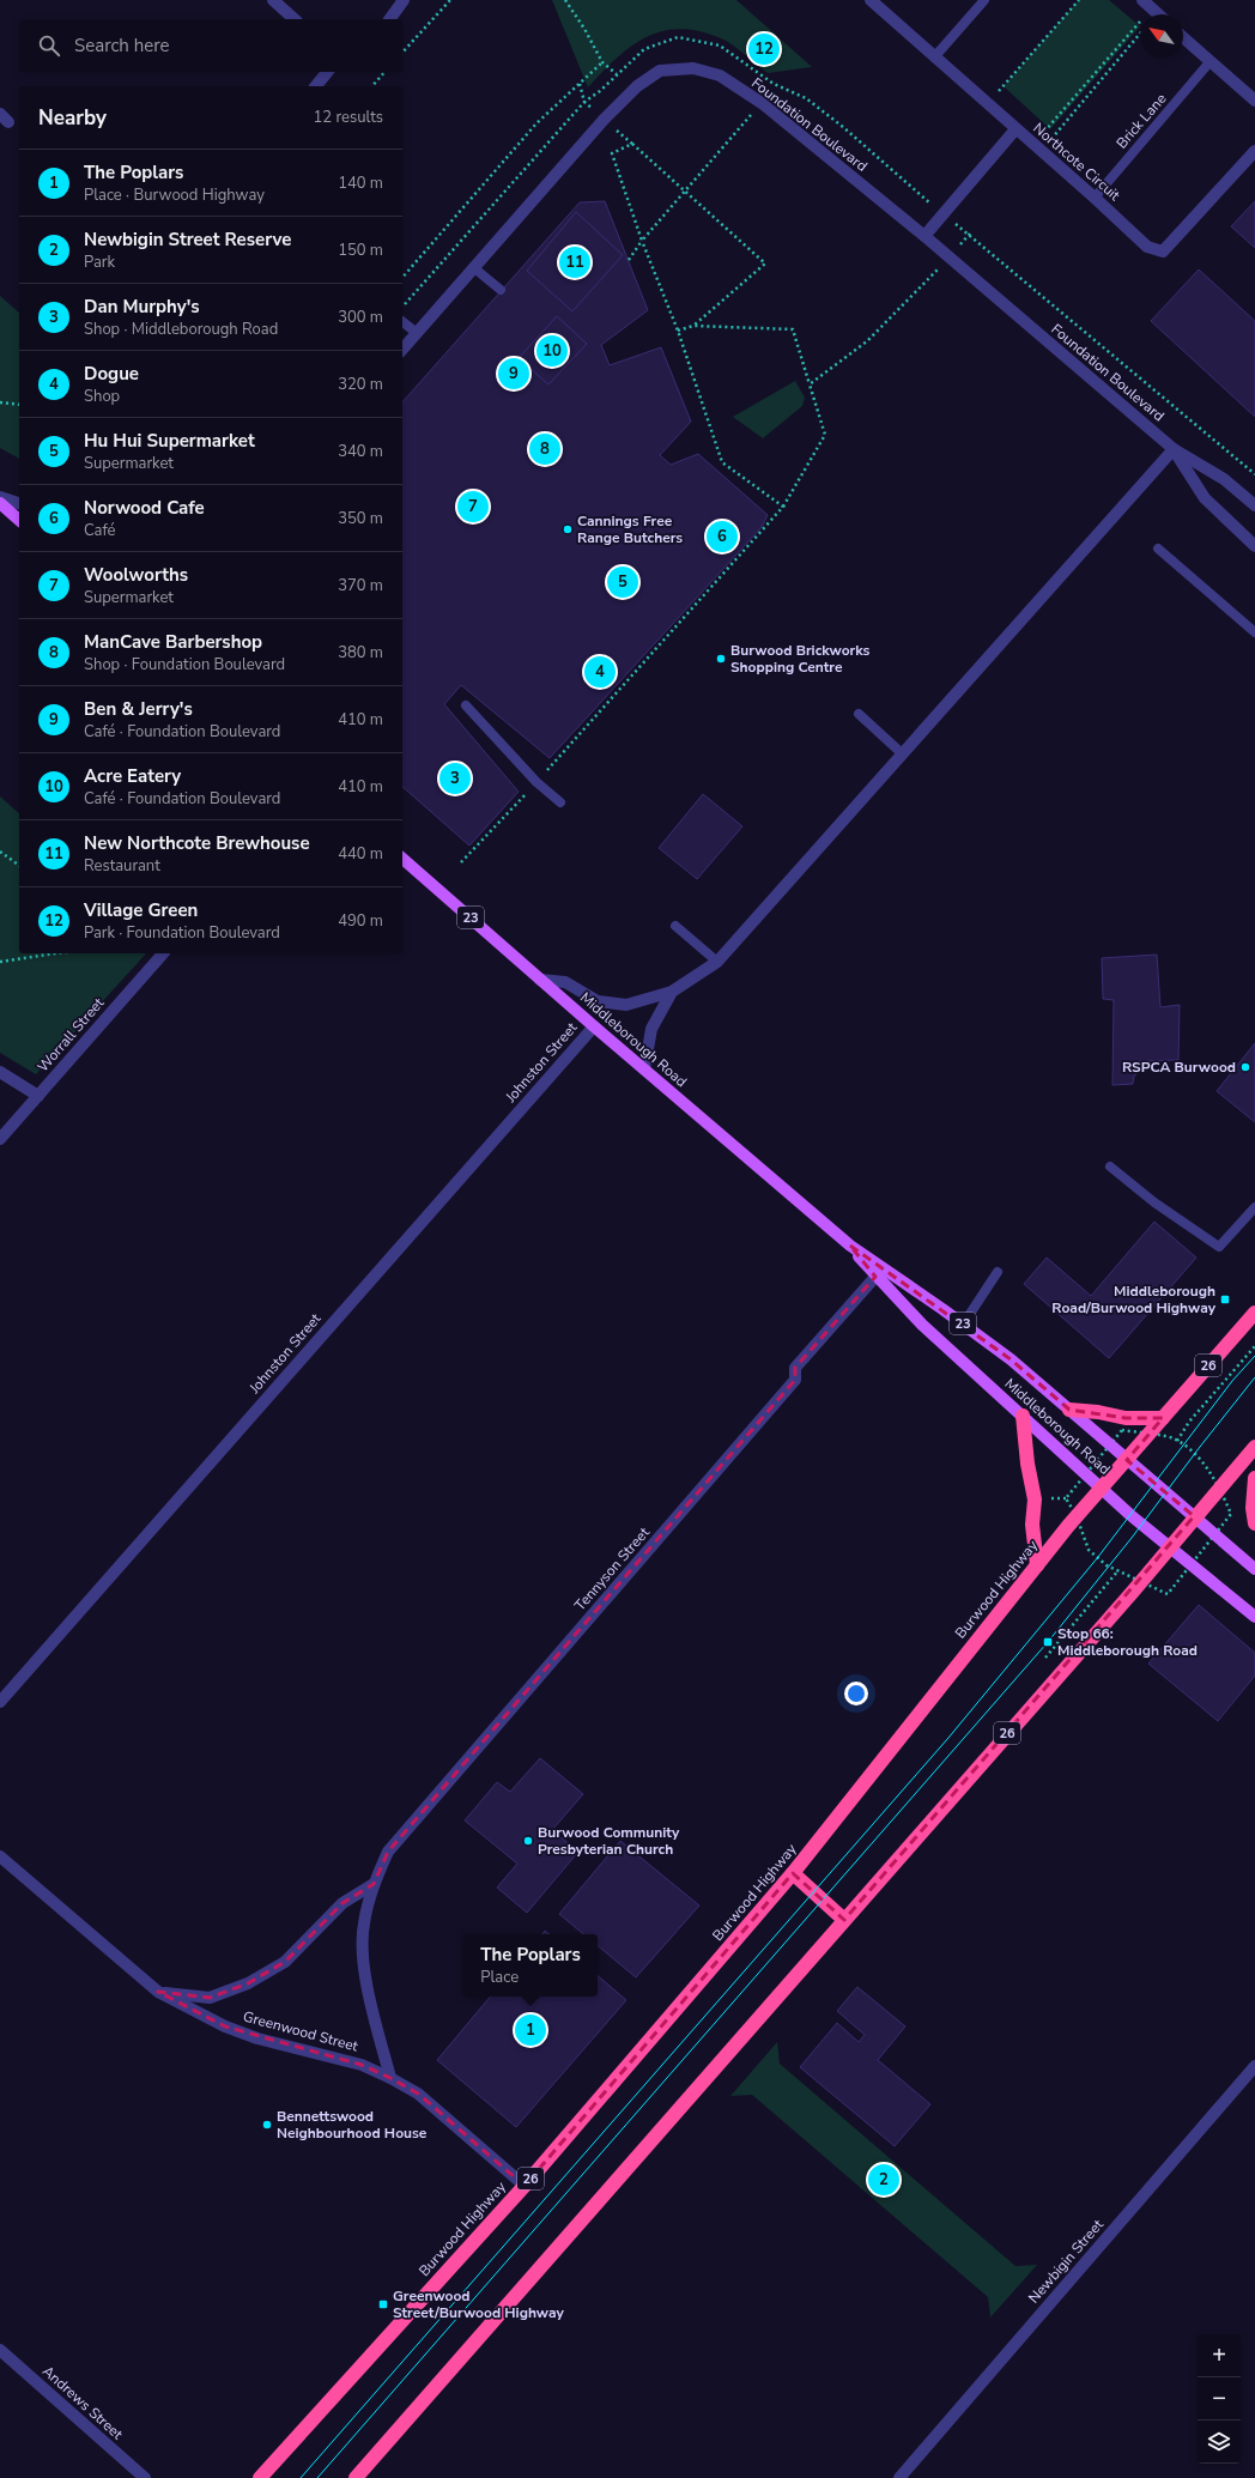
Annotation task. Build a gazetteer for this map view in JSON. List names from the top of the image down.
{
  "streets": {
    "highway": ["26", "Burwood Highway"],
    "main road": ["23", "Middleborough Road"],
    "street": [
      "Foundation Boulevard",
      "Northcote Circuit",
      "Worrall Street",
      "Johnston Street",
      "Tennyson Street",
      "Greenwood Street",
      "Newbigin Street",
      "Andrews Street"
    ],
    "lane": ["Brick Lane"]
  },
  "crossings": [
    ["Brick Lane", "Northcote Circuit"],
    ["Middleborough Road", "Johnston Street"],
    ["Middleborough Road", "26"],
    ["Middleborough Road", "Tennyson Street"],
    ["Middleborough Road", "Burwood Highway"],
    ["Tennyson Street", "Greenwood Street"],
    ["Burwood Highway", "Greenwood Street"]
  ],
  "places": {
    "other": [
      "Cannings Free Range Butchers",
      "Burwood Brickworks Shopping Centre",
      "RSPCA Burwood",
      "Burwood Community Presbyterian Church",
      "Bennettswood Neighbourhood House"
    ],
    "transit": ["Middleborough Road/Burwood Highway", "Stop 66: Middleborough Road", "Greenwood Street/Burwood Highway"]
  },
  "north": "top left",
  "page": {
    "search": "Search here",
    "pins": [
      "12",
      "11",
      "10",
      "9",
      "8",
      "7",
      "6",
      "5",
      "4",
      "3",
      "1",
      "2"
    ],
    "heading": ["Nearby", "12 results"],
    "list": [
      {
        "mark": "1",
        "name": "The Poplars",
        "note": "Place · Burwood Highway",
        "value": "140 m"
      },
      {
        "mark": "2",
        "name": "Newbigin Street Reserve",
        "note": "Park",
        "value": "150 m"
      },
      {
        "mark": "3",
        "name": "Dan Murphy's",
        "note": "Shop · Middleborough Road",
        "value": "300 m"
      },
      {
        "mark": "4",
        "name": "Dogue",
        "note": "Shop",
        "value": "320 m"
      },
      {
        "mark": "5",
        "name": "Hu Hui Supermarket",
        "note": "Supermarket",
        "value": "340 m"
      },
      {
        "mark": "6",
        "name": "Norwood Cafe",
        "note": "Café",
        "value": "350 m"
      },
      {
        "mark": "7",
        "name": "Woolworths",
        "note": "Supermarket",
        "value": "370 m"
      },
      {
        "mark": "8",
        "name": "ManCave Barbershop",
        "note": "Shop · Foundation Boulevard",
        "value": "380 m"
      },
      {
        "mark": "9",
        "name": "Ben & Jerry's",
        "note": "Café · Foundation Boulevard",
        "value": "410 m"
      },
      {
        "mark": "10",
        "name": "Acre Eatery",
        "note": "Café · Foundation Boulevard",
        "value": "410 m"
      },
      {
        "mark": "11",
        "name": "New Northcote Brewhouse",
        "note": "Restaurant",
        "value": "440 m"
      },
      {
        "mark": "12",
        "name": "Village Green",
        "note": "Park · Foundation Boulevard",
        "value": "490 m"
      }
    ],
    "popup": ["The Poplars", "Place"],
    "map_buttons": ["+", "−"]
  }
}
